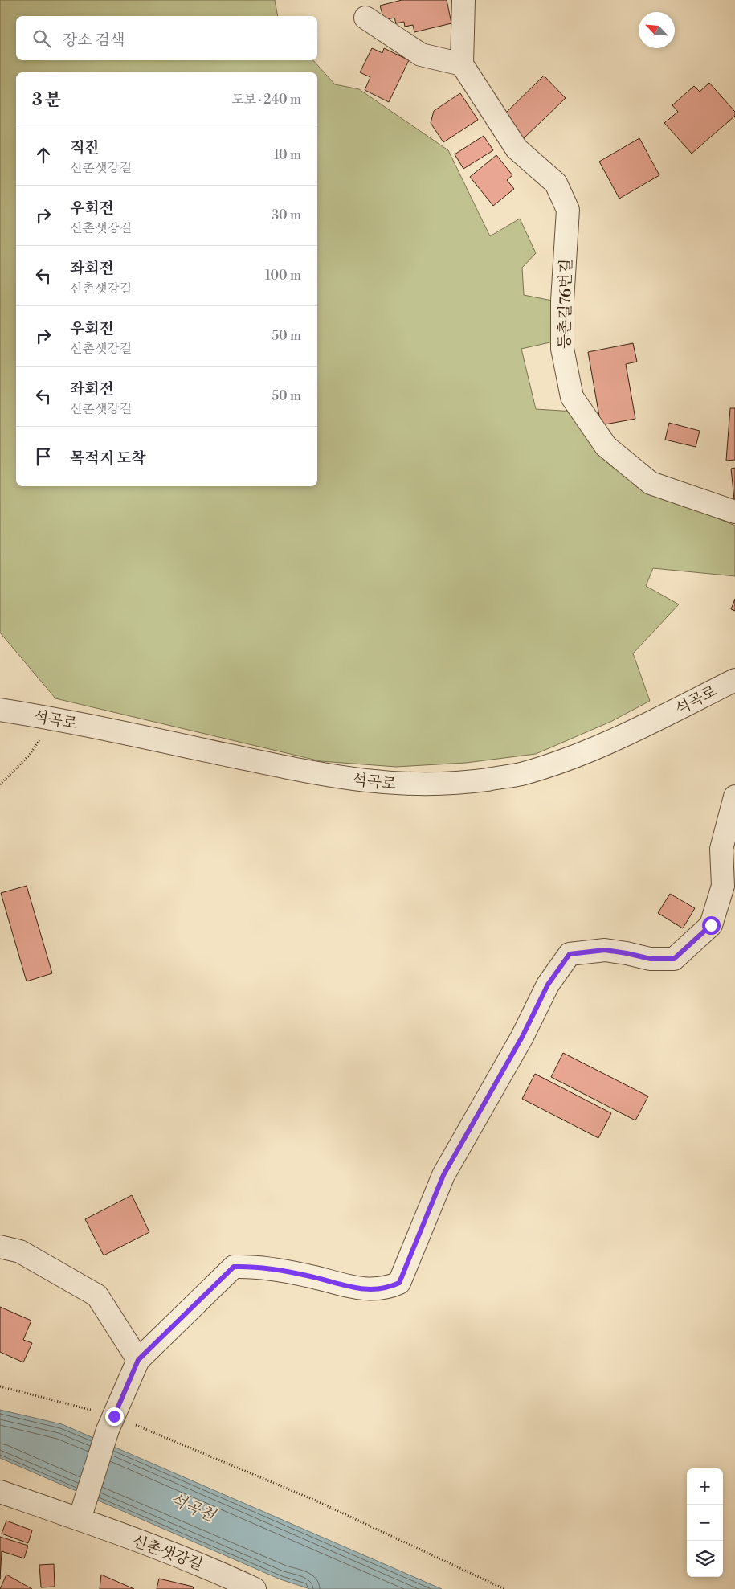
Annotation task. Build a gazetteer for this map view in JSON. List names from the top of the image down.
{
  "streets": {
    "street": ["등촌길76번길", "석곡로", "신촌샛강길"]
  },
  "water": ["석곡천"],
  "north": "top left",
  "page": {
    "search": "장소 검색",
    "heading": ["3 분", "도보 · 240 m"],
    "list": [
      ["직진", "신촌샛강길", "10 m"],
      ["우회전", "신촌샛강길", "30 m"],
      ["좌회전", "신촌샛강길", "100 m"],
      ["우회전", "신촌샛강길", "50 m"],
      ["좌회전", "신촌샛강길", "50 m"],
      "목적지 도착"
    ],
    "map_buttons": ["+", "−"]
  }
}
